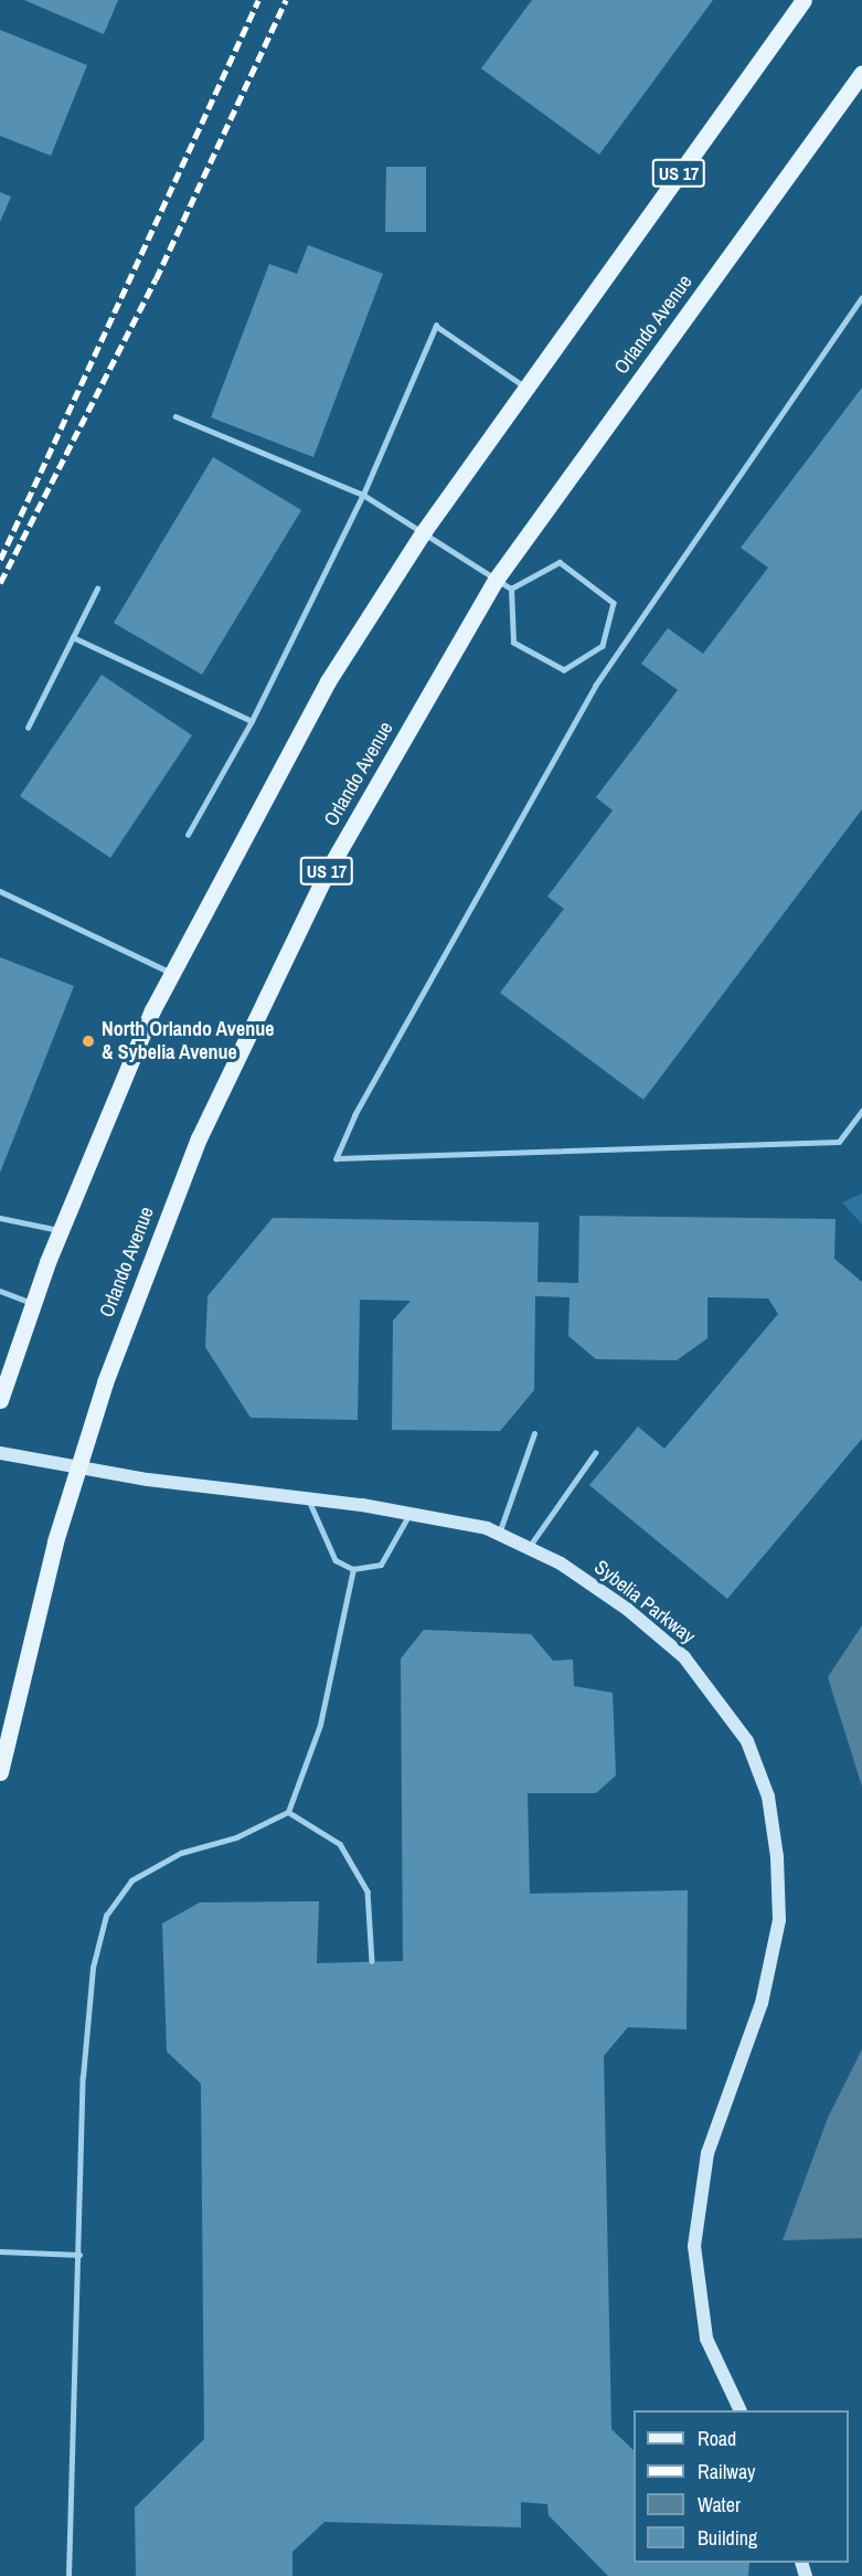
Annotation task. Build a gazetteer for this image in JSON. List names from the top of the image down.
{
  "streets": {
    "main road": ["US 17", "Orlando Avenue"],
    "street": ["Sybelia Parkway"]
  },
  "crossings": [
    ["Orlando Avenue", "Sybelia Parkway"]
  ],
  "places": ["North Orlando Avenue & Sybelia Avenue"],
  "legend": [
    "Road",
    "Railway",
    "Water",
    "Building"
  ]
}
